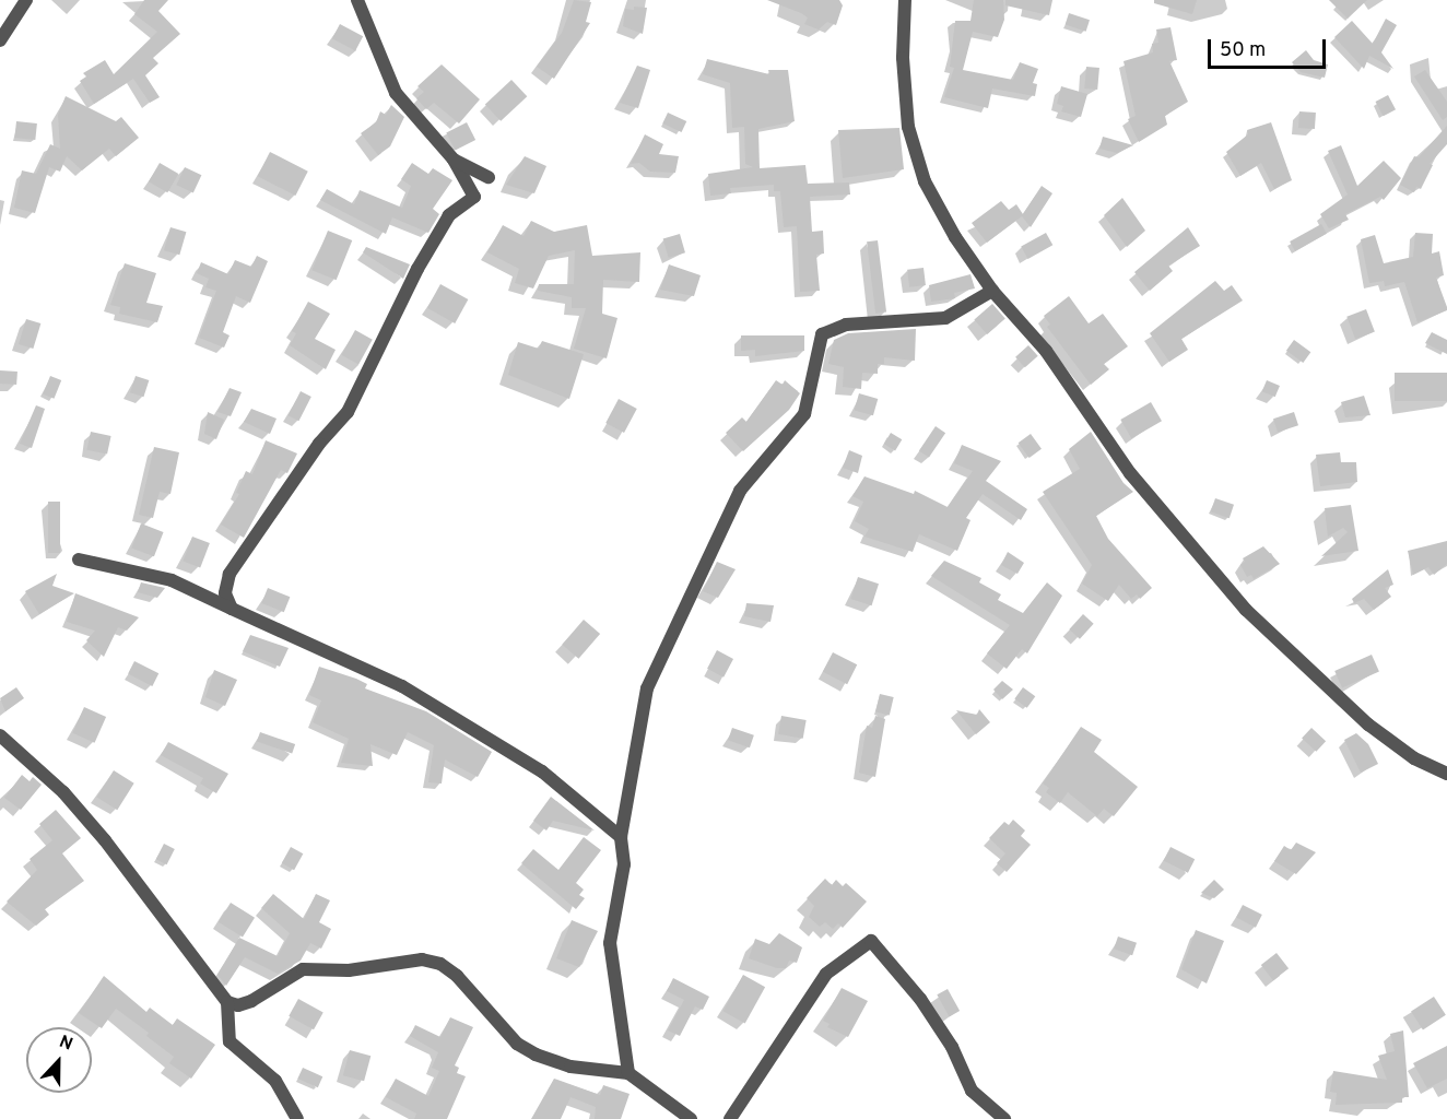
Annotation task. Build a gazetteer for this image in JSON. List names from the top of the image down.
{
  "scale_bar": "50 m",
  "north": "top"
}
